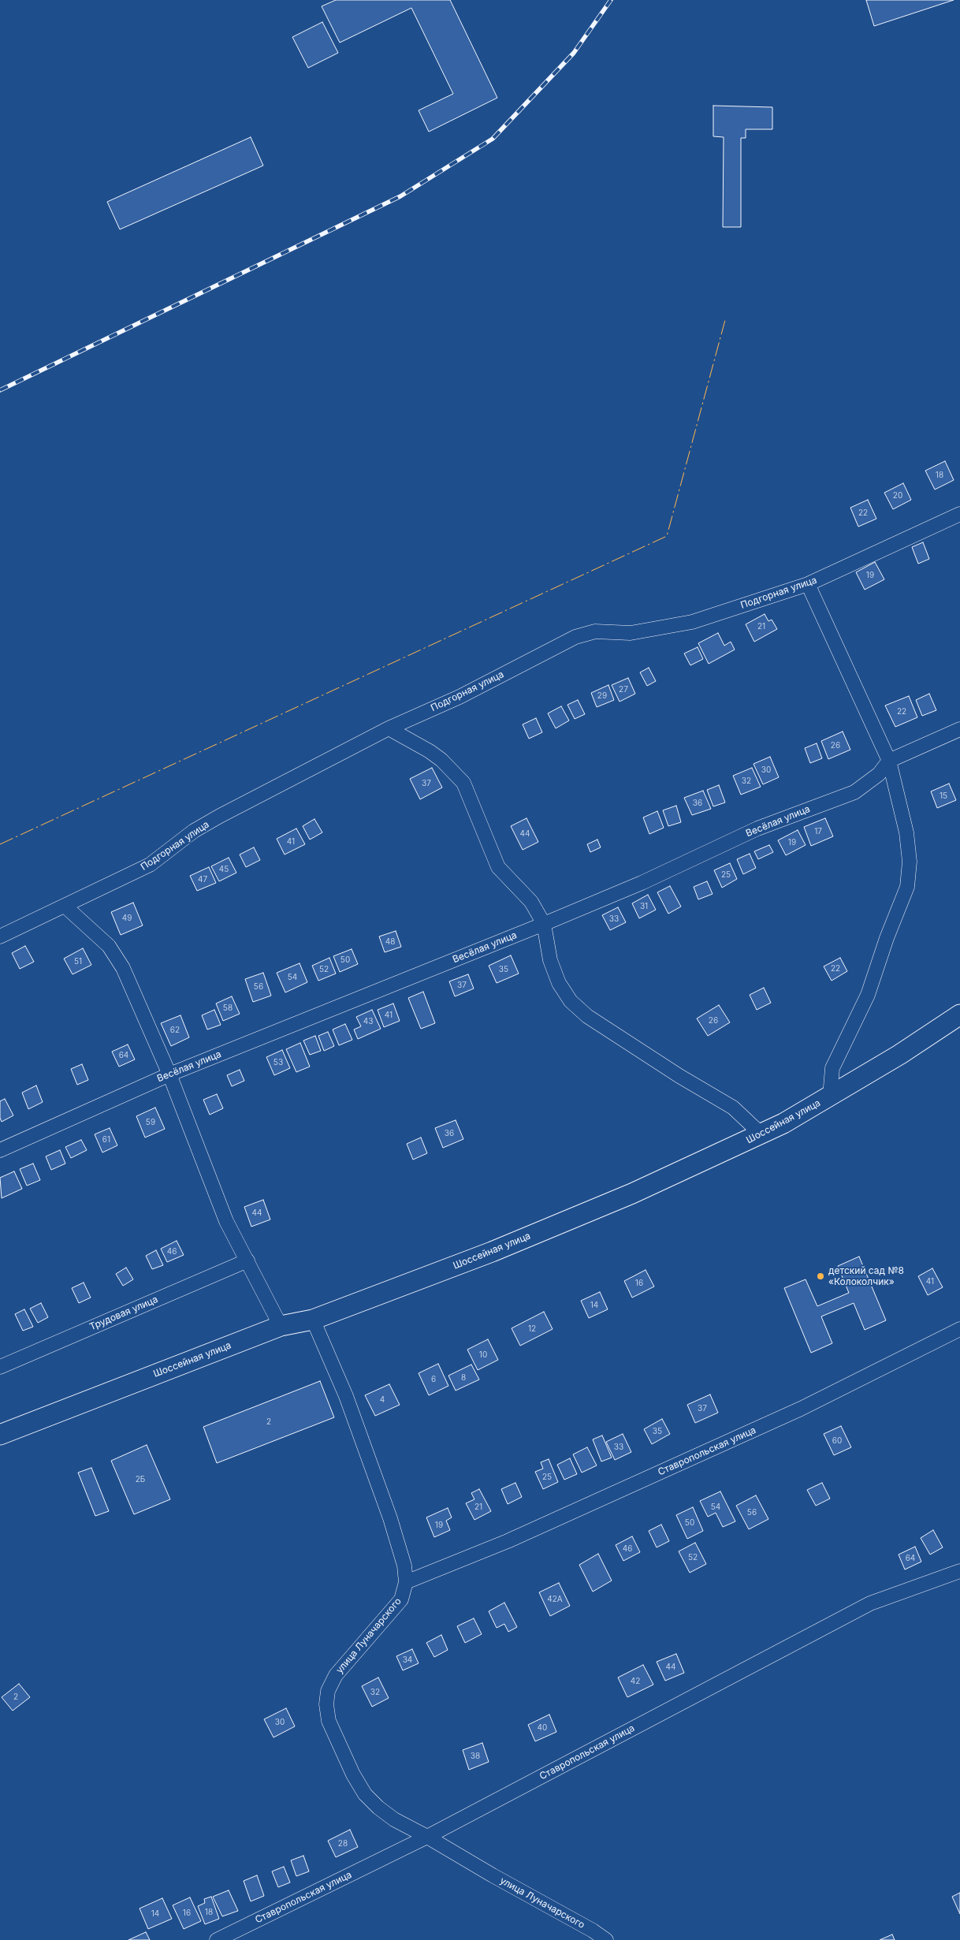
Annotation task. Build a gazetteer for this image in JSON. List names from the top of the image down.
{
  "streets": {
    "main road": ["Шоссейная улица"],
    "street": [
      "Подгорная улица",
      "Весёлая улица",
      "Трудовая улица",
      "Ставропольская улица",
      "улица Луначарского"
    ]
  },
  "crossings": [
    ["Шоссейная улица", "улица Луначарского"],
    ["Ставропольская улица", "улица Луначарского"]
  ],
  "places": ["детский сад №8 «Колоколчик»"],
  "house_numbers": [
    "18",
    "20",
    "22",
    "19",
    "21",
    "27",
    "29",
    "22",
    "26",
    "30",
    "32",
    "37",
    "15",
    "36",
    "17",
    "44",
    "41",
    "19",
    "45",
    "25",
    "47",
    "31",
    "49",
    "33",
    "48",
    "50",
    "51",
    "22",
    "52",
    "35",
    "54",
    "37",
    "56",
    "58",
    "41",
    "26",
    "43",
    "62",
    "64",
    "53",
    "59",
    "36",
    "61",
    "44",
    "46",
    "41",
    "16",
    "14",
    "12",
    "10",
    "8",
    "6",
    "4",
    "37",
    "2",
    "35",
    "60",
    "33",
    "25",
    "2Б",
    "21",
    "54",
    "56",
    "50",
    "19",
    "46",
    "52",
    "64",
    "42А",
    "34",
    "44",
    "42",
    "32",
    "2",
    "30",
    "40",
    "38",
    "28",
    "18",
    "16",
    "14"
  ]
}
